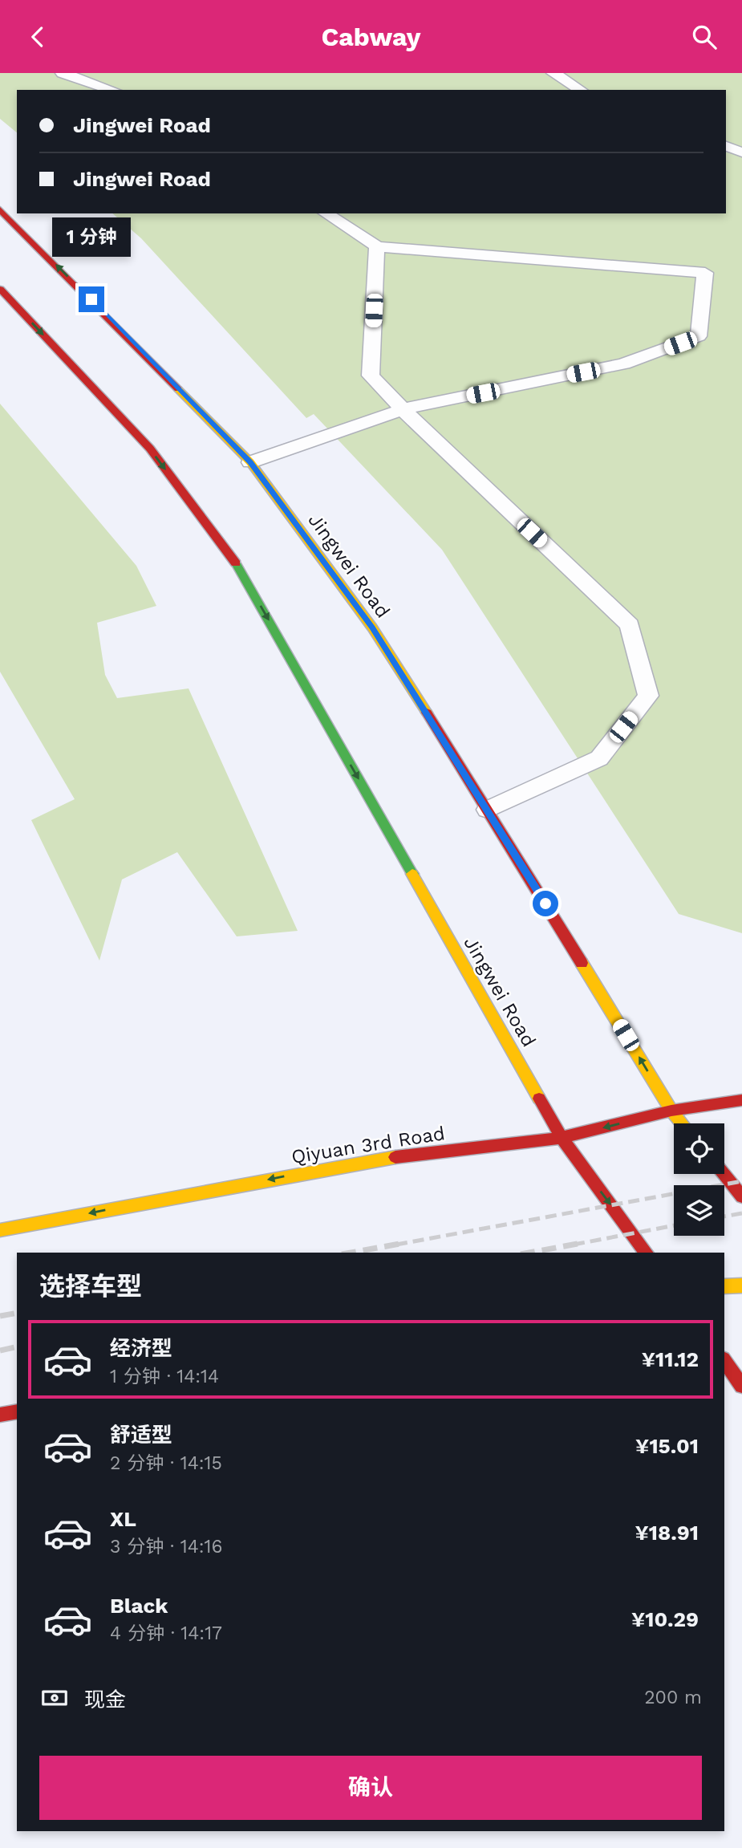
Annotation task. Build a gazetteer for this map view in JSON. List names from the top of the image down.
{
  "streets": {
    "main road": ["Jingwei Road", "Qiyuan 3rd Road"]
  },
  "crossings": [
    ["Jingwei Road", "Qiyuan 3rd Road"]
  ],
  "one_way": ["Qiyuan 3rd Road"],
  "page": {
    "header": "Cabway",
    "banner": ["Jingwei Road", "Jingwei Road"],
    "bubble": "1 分钟",
    "heading": "选择车型",
    "list": [
      {
        "name": "经济型",
        "note": "1 分钟 · 14:14",
        "value": "¥11.12"
      },
      {
        "name": "舒适型",
        "note": "2 分钟 · 14:15",
        "value": "¥15.01"
      },
      {
        "name": "XL",
        "note": "3 分钟 · 14:16",
        "value": "¥18.91"
      },
      {
        "name": "Black",
        "note": "4 分钟 · 14:17",
        "value": "¥10.29"
      }
    ],
    "pay": ["现金", "200 m"],
    "buttons": "确认"
  }
}
